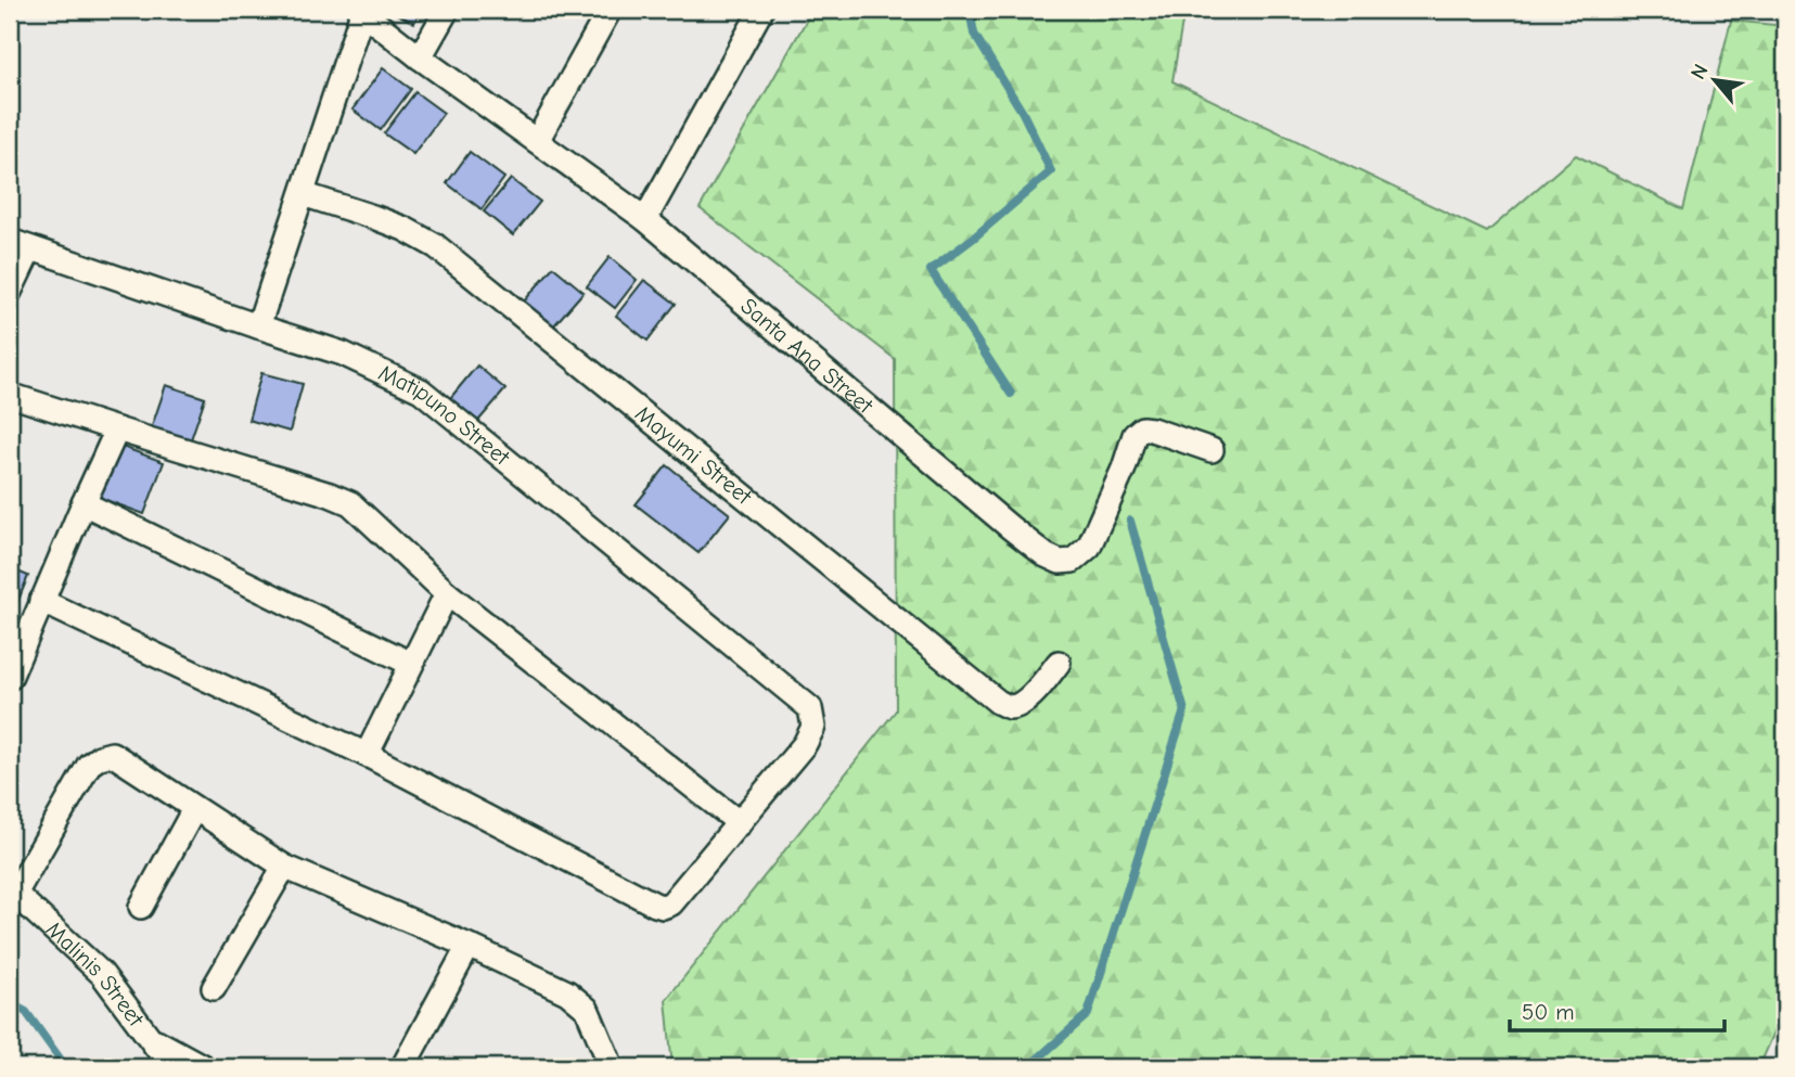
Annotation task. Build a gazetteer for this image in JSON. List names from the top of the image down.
{
  "streets": {
    "street": [
      "Santa Ana Street",
      "Matipuno Street",
      "Mayumi Street",
      "Malinis Street"
    ]
  },
  "scale_bar": "50 m",
  "north": "top left"
}
